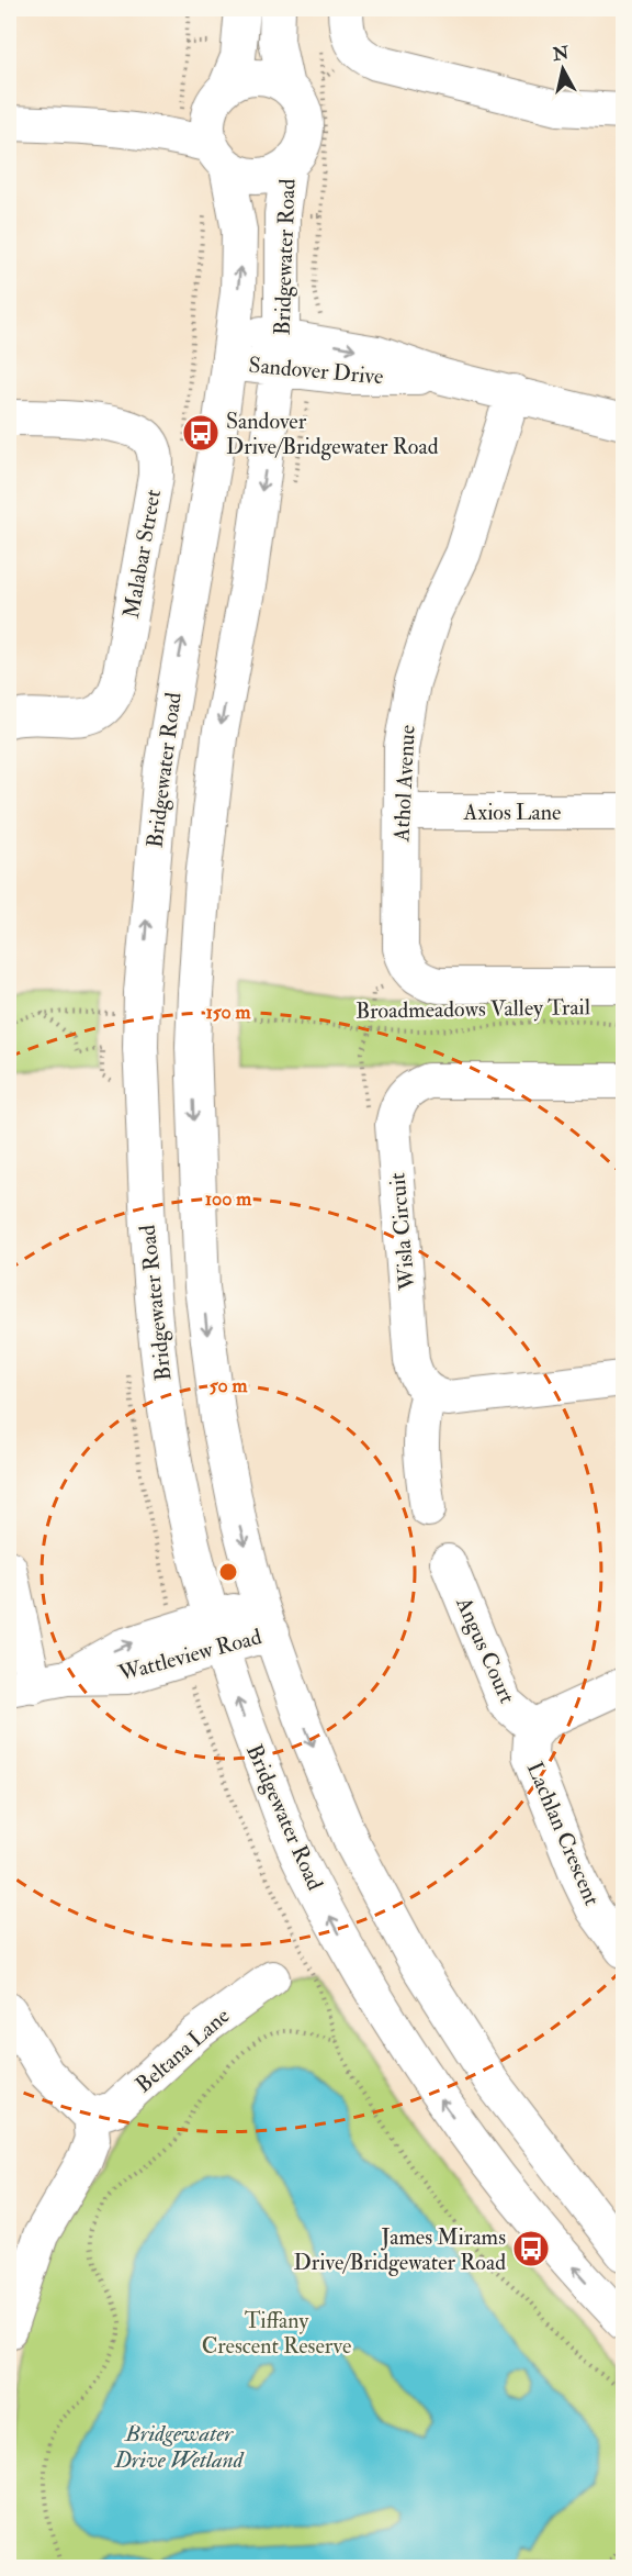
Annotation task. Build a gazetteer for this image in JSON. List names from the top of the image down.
{
  "streets": {
    "street": [
      "Bridgewater Road",
      "Sandover Drive",
      "Malabar Street",
      "Athol Avenue",
      "Axios Lane",
      "Wisla Circuit",
      "Angus Court",
      "Wattleview Road",
      "Lachlan Crescent",
      "Beltana Lane"
    ],
    "path": ["Broadmeadows Valley Trail"]
  },
  "crossings": [
    ["Bridgewater Road", "Sandover Drive"],
    ["Bridgewater Road", "Wattleview Road"],
    ["Sandover Drive", "Athol Avenue"],
    ["Athol Avenue", "Axios Lane"],
    ["Angus Court", "Lachlan Crescent"]
  ],
  "water": ["Bridgewater Drive Wetland"],
  "parks": ["Tiffany Crescent Reserve"],
  "places": {
    "bus stop": ["Sandover Drive/Bridgewater Road", "James Mirams Drive/Bridgewater Road"]
  },
  "north": "top",
  "rings": ["150 m", "100 m", "50 m"]
}
